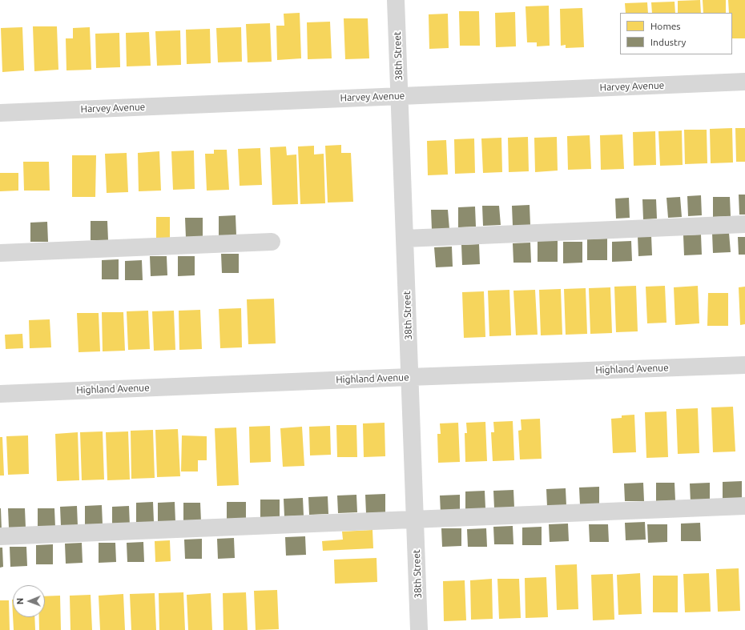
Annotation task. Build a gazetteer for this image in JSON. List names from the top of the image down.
{
  "streets": {
    "street": ["38th Street", "Harvey Avenue", "Highland Avenue"]
  },
  "crossings": [
    ["38th Street", "Harvey Avenue"],
    ["38th Street", "Highland Avenue"]
  ],
  "legend": ["Homes", "Industry"],
  "north": "left"
}
